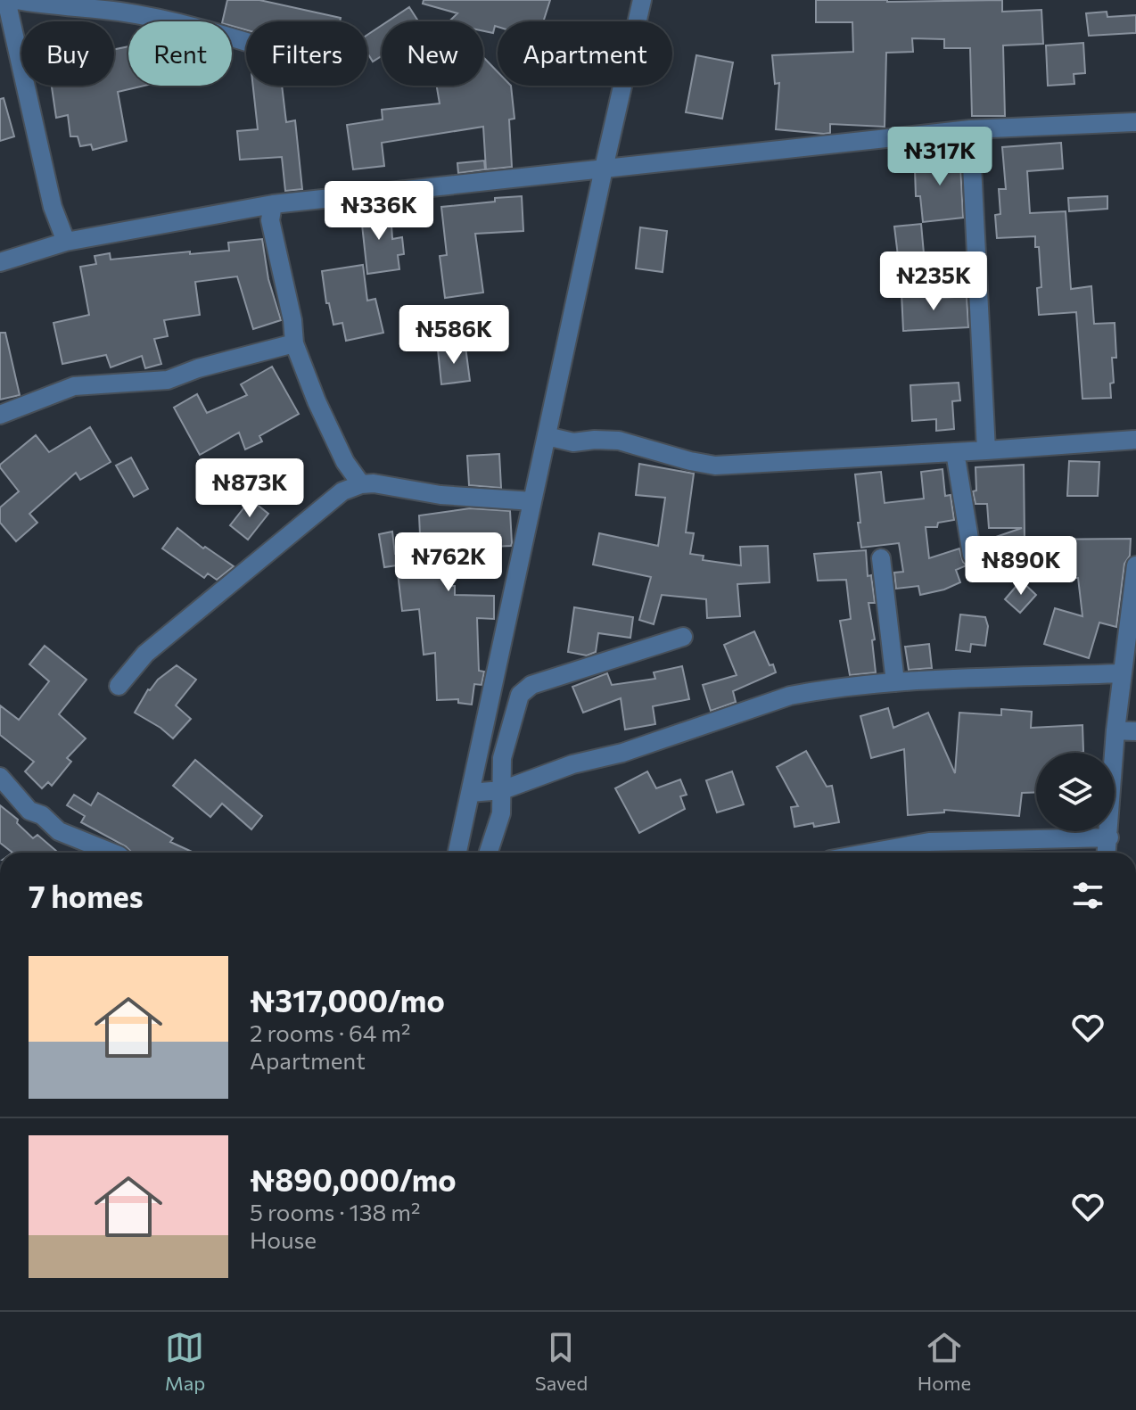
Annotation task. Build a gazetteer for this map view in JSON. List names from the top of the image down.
{
  "page": {
    "chip": [
      "Buy",
      "Rent",
      "Filters",
      "New",
      "Apartment"
    ],
    "price": [
      "₦317K",
      "₦336K",
      "₦235K",
      "₦586K",
      "₦873K",
      "₦762K",
      "₦890K"
    ],
    "heading": "7 homes",
    "list": [
      {
        "name": "₦317,000/mo",
        "note": "2 rooms · 64 m² · Apartment"
      },
      {
        "name": "₦890,000/mo",
        "note": "5 rooms · 138 m² · House"
      }
    ],
    "tabs": ["Map", "Saved", "Home"]
  }
}
